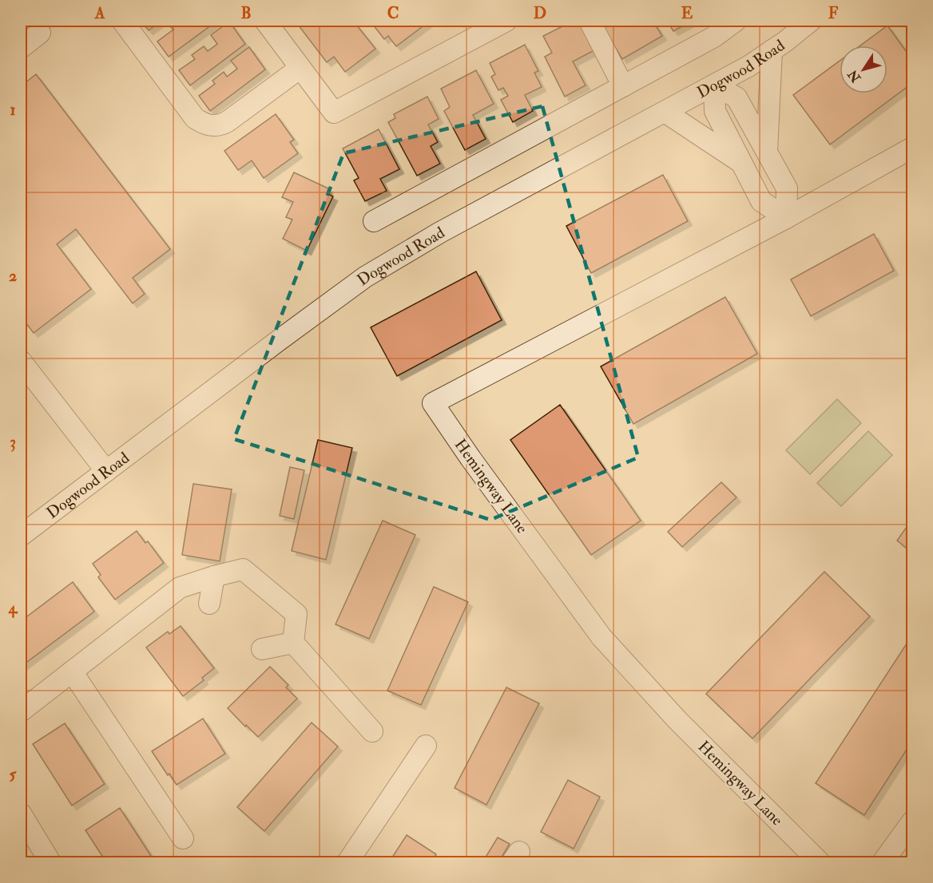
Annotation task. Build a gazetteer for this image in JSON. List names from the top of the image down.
{
  "streets": {
    "street": ["Dogwood Road", "Hemingway Lane"]
  },
  "north": "bottom left",
  "grid": {
    "columns": [
      "A",
      "B",
      "C",
      "D",
      "E",
      "F"
    ],
    "rows": [
      "1",
      "2",
      "3",
      "4",
      "5"
    ]
  }
}
